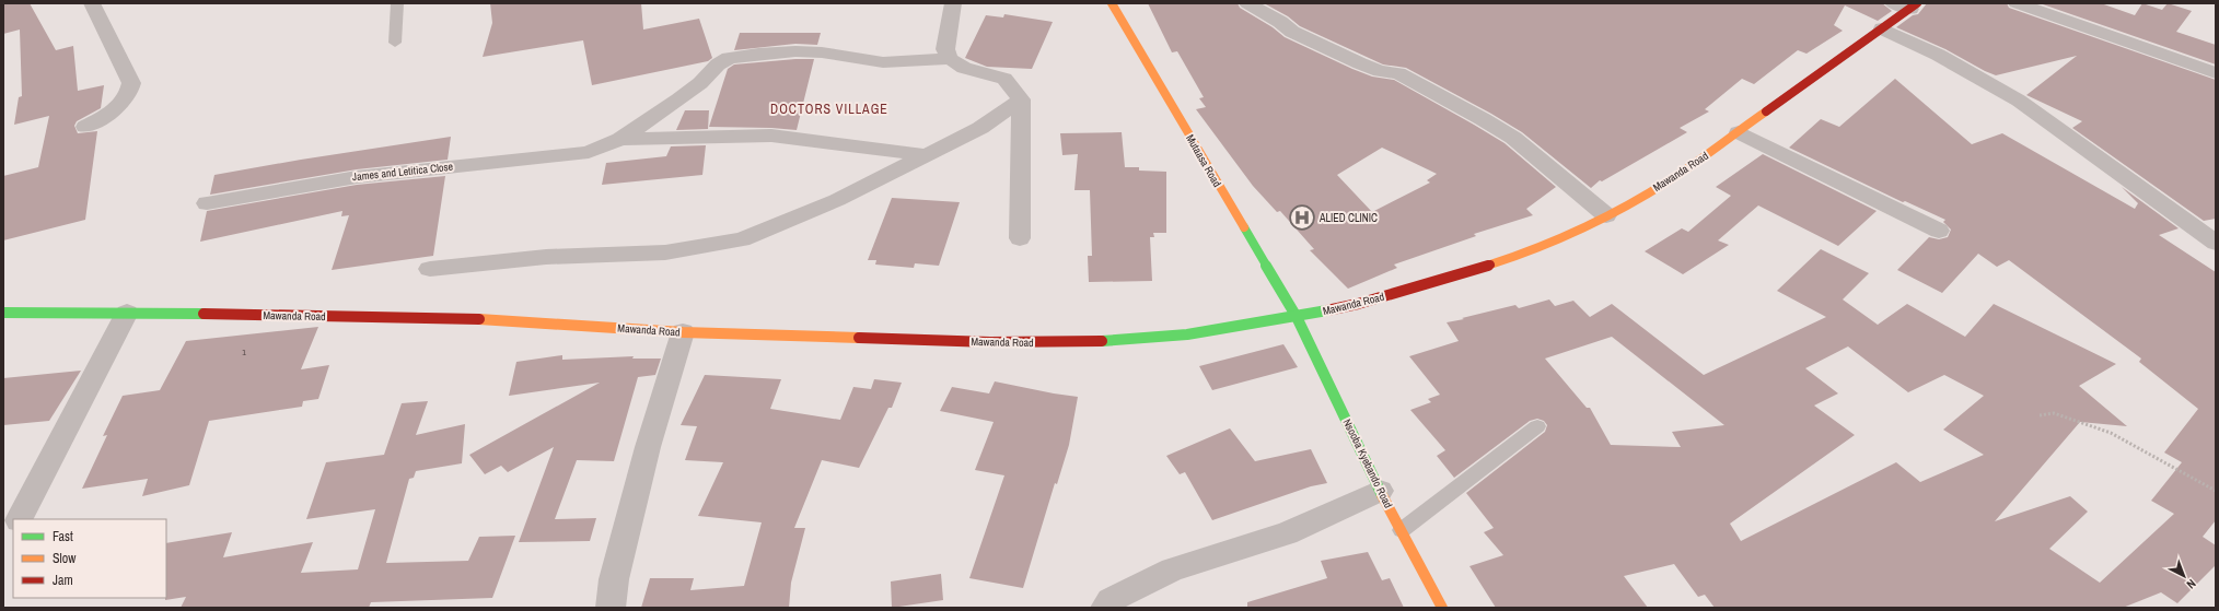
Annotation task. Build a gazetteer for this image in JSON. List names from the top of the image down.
{
  "streets": {
    "street": [
      "Mutaasa Road",
      "James and Letitica Close",
      "Mawanda Road",
      "Nsooba Kyebando Road"
    ]
  },
  "crossings": [
    ["Mutaasa Road", "Mawanda Road"],
    ["Mutaasa Road", "Nsooba Kyebando Road"],
    ["Mawanda Road", "Nsooba Kyebando Road"]
  ],
  "districts": ["DOCTORS VILLAGE"],
  "places": {
    "hospital": ["ALIED CLINIC"]
  },
  "house_numbers": ["1"],
  "legend": ["Fast", "Slow", "Jam"],
  "north": "bottom right"
}
